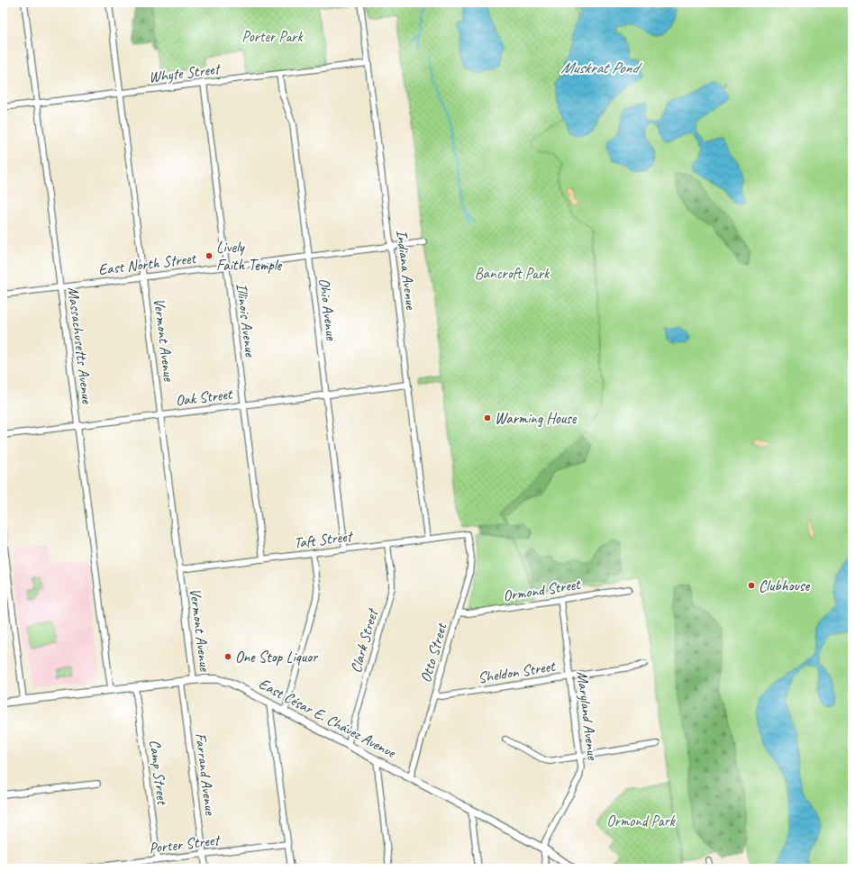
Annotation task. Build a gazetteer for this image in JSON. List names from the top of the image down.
{
  "streets": {
    "street": [
      "Whyte Street",
      "East North Street",
      "Indiana Avenue",
      "Ohio Avenue",
      "Illinois Avenue",
      "Vermont Avenue",
      "Massachusetts Avenue",
      "Oak Street",
      "Taft Street",
      "Ormond Street",
      "Clark Street",
      "Otto Street",
      "Sheldon Street",
      "Maryland Avenue",
      "East César E. Chávez Avenue",
      "Camp Street",
      "Farrand Avenue",
      "Porter Street"
    ]
  },
  "crossings": [
    ["Whyte Street", "Indiana Avenue"],
    ["Whyte Street", "Ohio Avenue"],
    ["Whyte Street", "Illinois Avenue"],
    ["Whyte Street", "Vermont Avenue"],
    ["Whyte Street", "Massachusetts Avenue"],
    ["East North Street", "Indiana Avenue"],
    ["East North Street", "Ohio Avenue"],
    ["East North Street", "Illinois Avenue"],
    ["East North Street", "Vermont Avenue"],
    ["East North Street", "Massachusetts Avenue"],
    ["Indiana Avenue", "Oak Street"],
    ["Indiana Avenue", "Taft Street"],
    ["Ohio Avenue", "Oak Street"],
    ["Ohio Avenue", "Taft Street"],
    ["Illinois Avenue", "Oak Street"],
    ["Illinois Avenue", "Taft Street"],
    ["Vermont Avenue", "Oak Street"],
    ["Vermont Avenue", "Taft Street"],
    ["Vermont Avenue", "East César E. Chávez Avenue"],
    ["Massachusetts Avenue", "Oak Street"],
    ["Massachusetts Avenue", "East César E. Chávez Avenue"],
    ["Taft Street", "Clark Street"],
    ["Taft Street", "Otto Street"],
    ["Ormond Street", "Otto Street"],
    ["Ormond Street", "Maryland Avenue"],
    ["Clark Street", "East César E. Chávez Avenue"],
    ["Otto Street", "Sheldon Street"],
    ["Otto Street", "East César E. Chávez Avenue"],
    ["Sheldon Street", "Maryland Avenue"],
    ["Maryland Avenue", "East César E. Chávez Avenue"],
    ["East César E. Chávez Avenue", "Camp Street"],
    ["East César E. Chávez Avenue", "Farrand Avenue"],
    ["Camp Street", "Porter Street"],
    ["Farrand Avenue", "Porter Street"]
  ],
  "water": ["Muskrat Pond"],
  "parks": ["Porter Park", "Bancroft Park", "Ormond Park"],
  "places": [
    "Lively Faith Temple",
    "Warming House",
    "Clubhouse",
    "One Stop Liquor"
  ]
}
